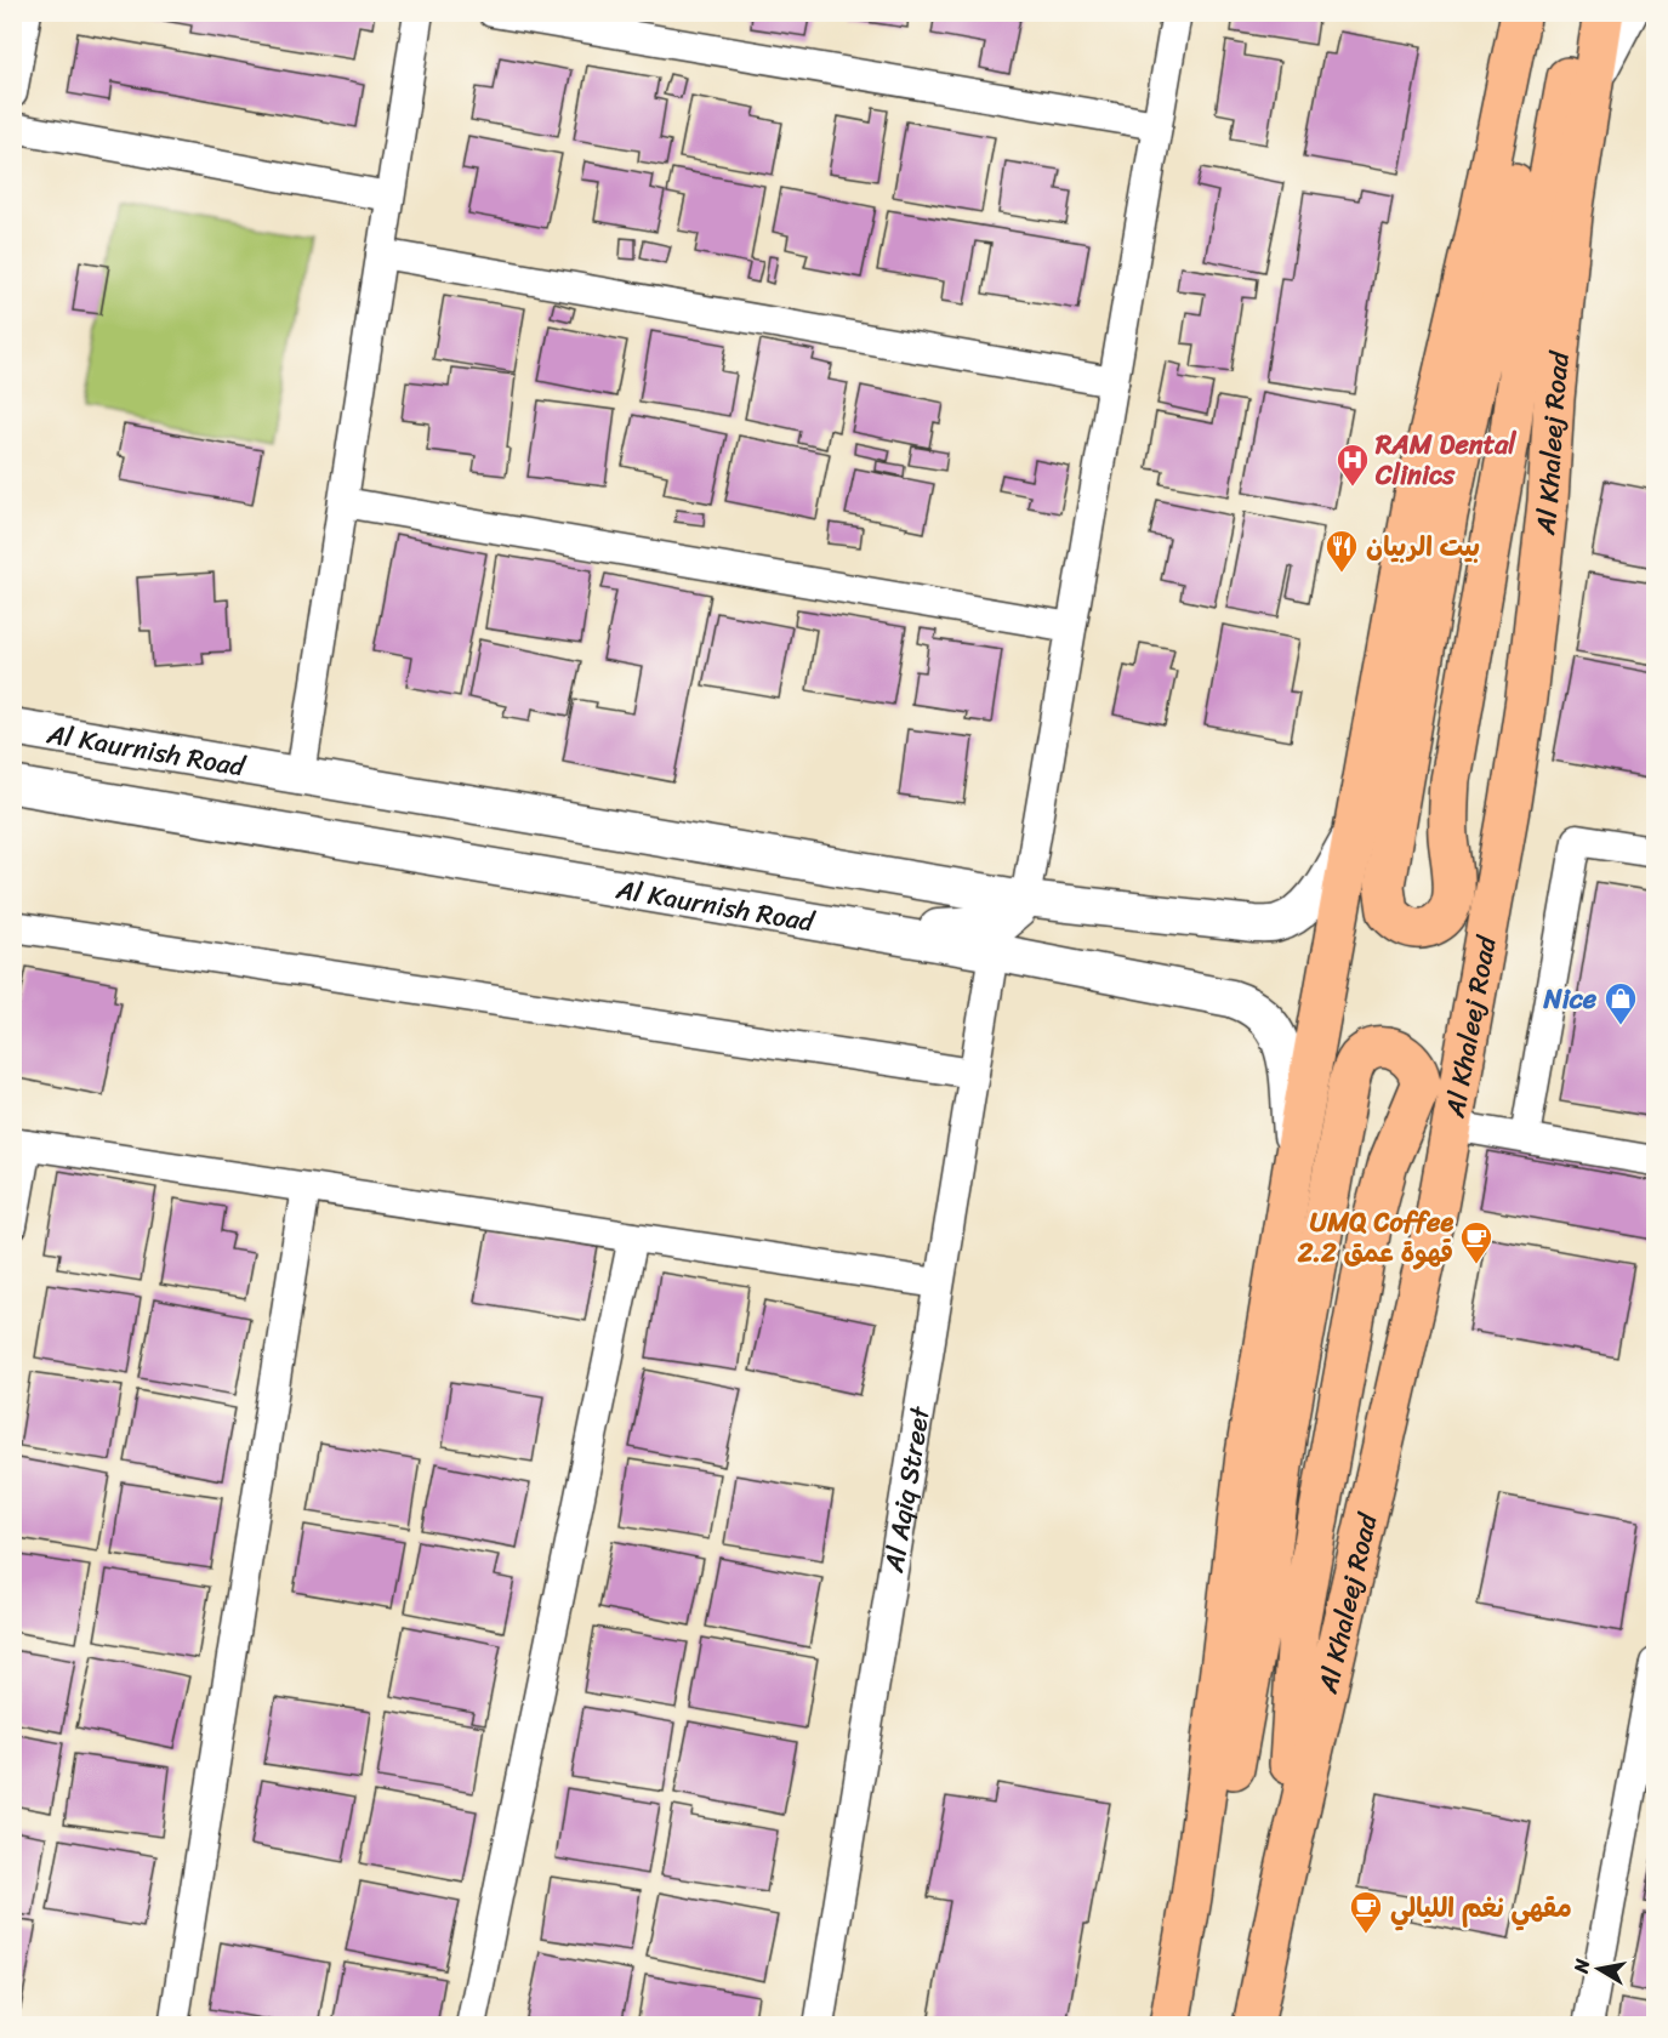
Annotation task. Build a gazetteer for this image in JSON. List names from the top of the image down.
{
  "streets": {
    "main road": ["Al Khaleej Road"],
    "street": ["Al Kaurnish Road", "Al Aqiq Street"]
  },
  "crossings": [
    ["Al Kaurnish Road", "Al Aqiq Street"]
  ],
  "places": {
    "hospital": ["RAM Dental Clinics"],
    "restaurant": ["بيت الربيان"],
    "shop": ["Nice"],
    "cafe": ["UMQ Coffee 2.2 قهوة عمق", "مقهي نغم الليالي"]
  },
  "north": "left"
}
